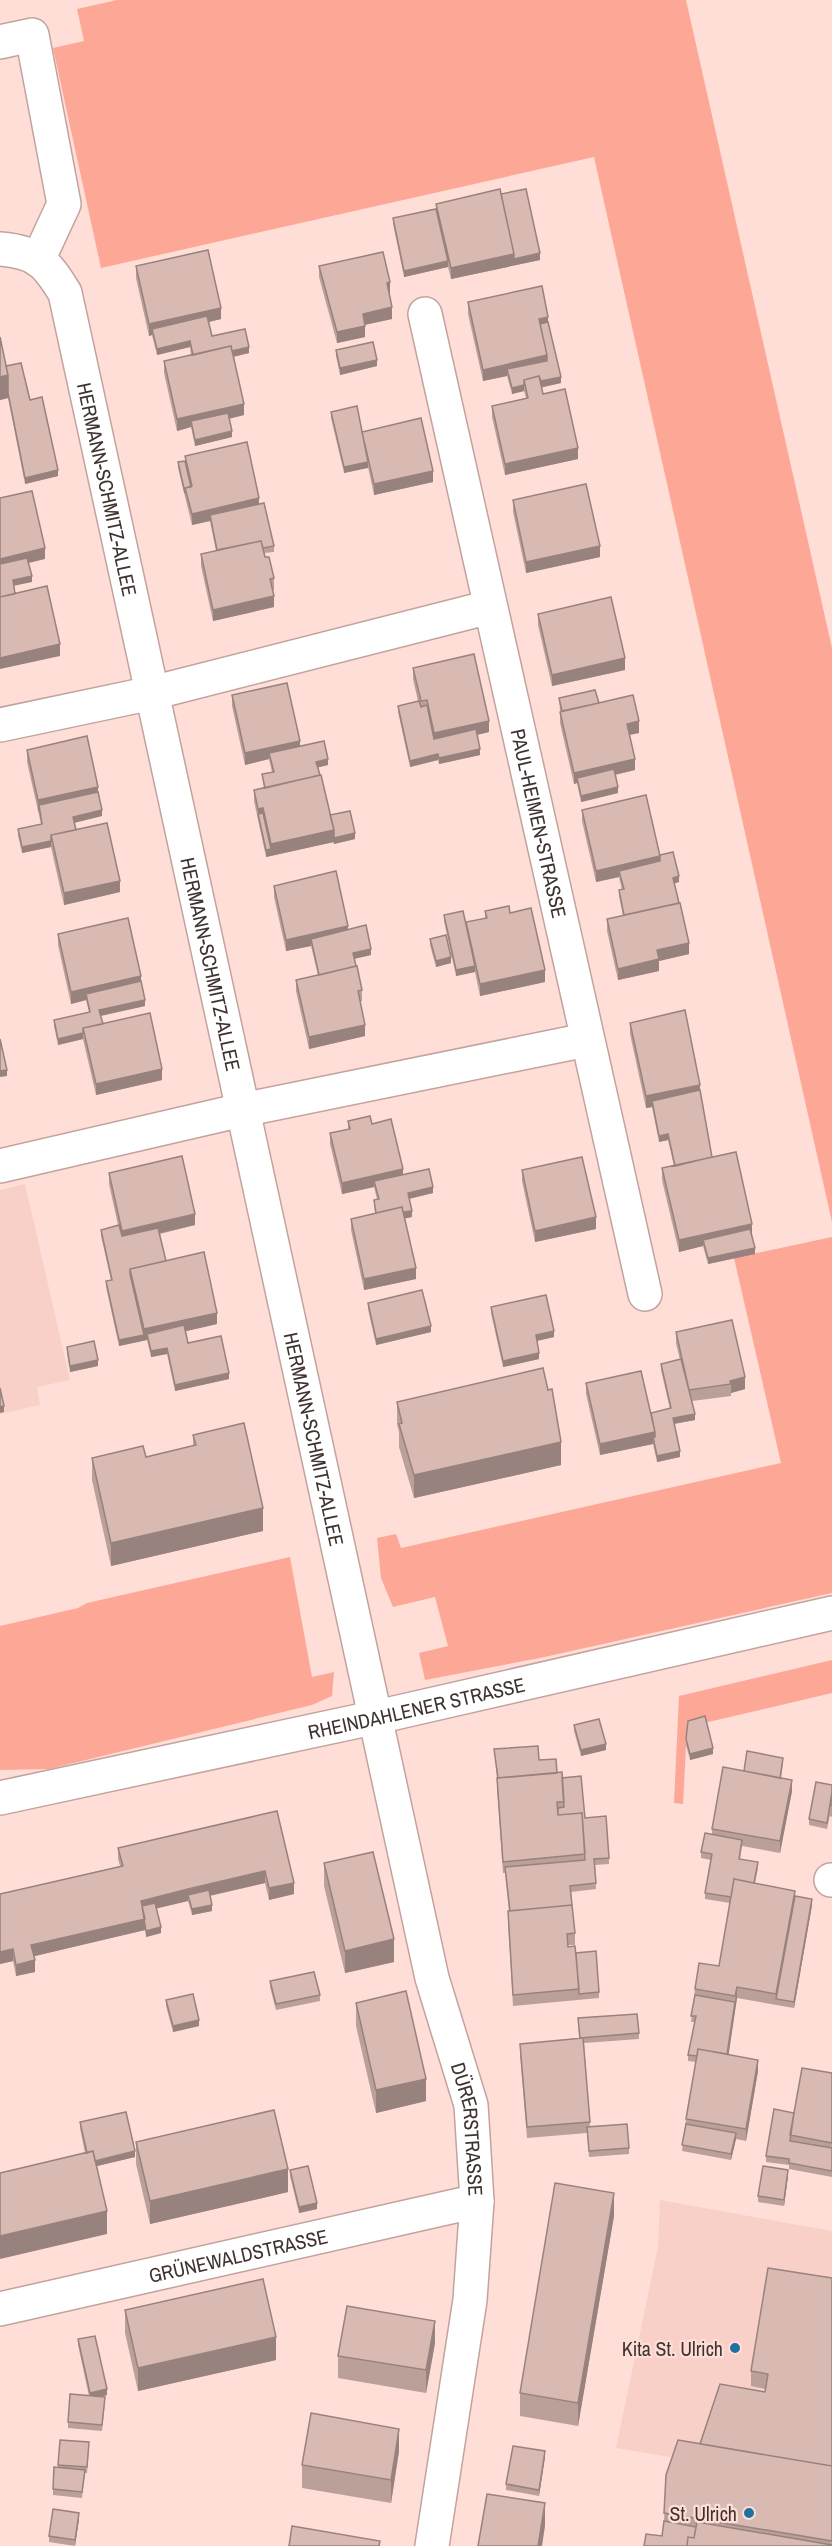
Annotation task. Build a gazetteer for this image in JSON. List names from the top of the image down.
{
  "streets": {
    "street": [
      "HERMANN-SCHMITZ-ALLEE",
      "PAUL-HEIMEN-STRASSE",
      "RHEINDAHLENER STRASSE",
      "DÜRERSTRASSE",
      "GRÜNEWALDSTRASSE"
    ]
  },
  "crossings": [
    ["HERMANN-SCHMITZ-ALLEE", "RHEINDAHLENER STRASSE"],
    ["HERMANN-SCHMITZ-ALLEE", "DÜRERSTRASSE"],
    ["RHEINDAHLENER STRASSE", "DÜRERSTRASSE"],
    ["DÜRERSTRASSE", "GRÜNEWALDSTRASSE"]
  ],
  "places": ["Kita St. Ulrich", "St. Ulrich"]
}
